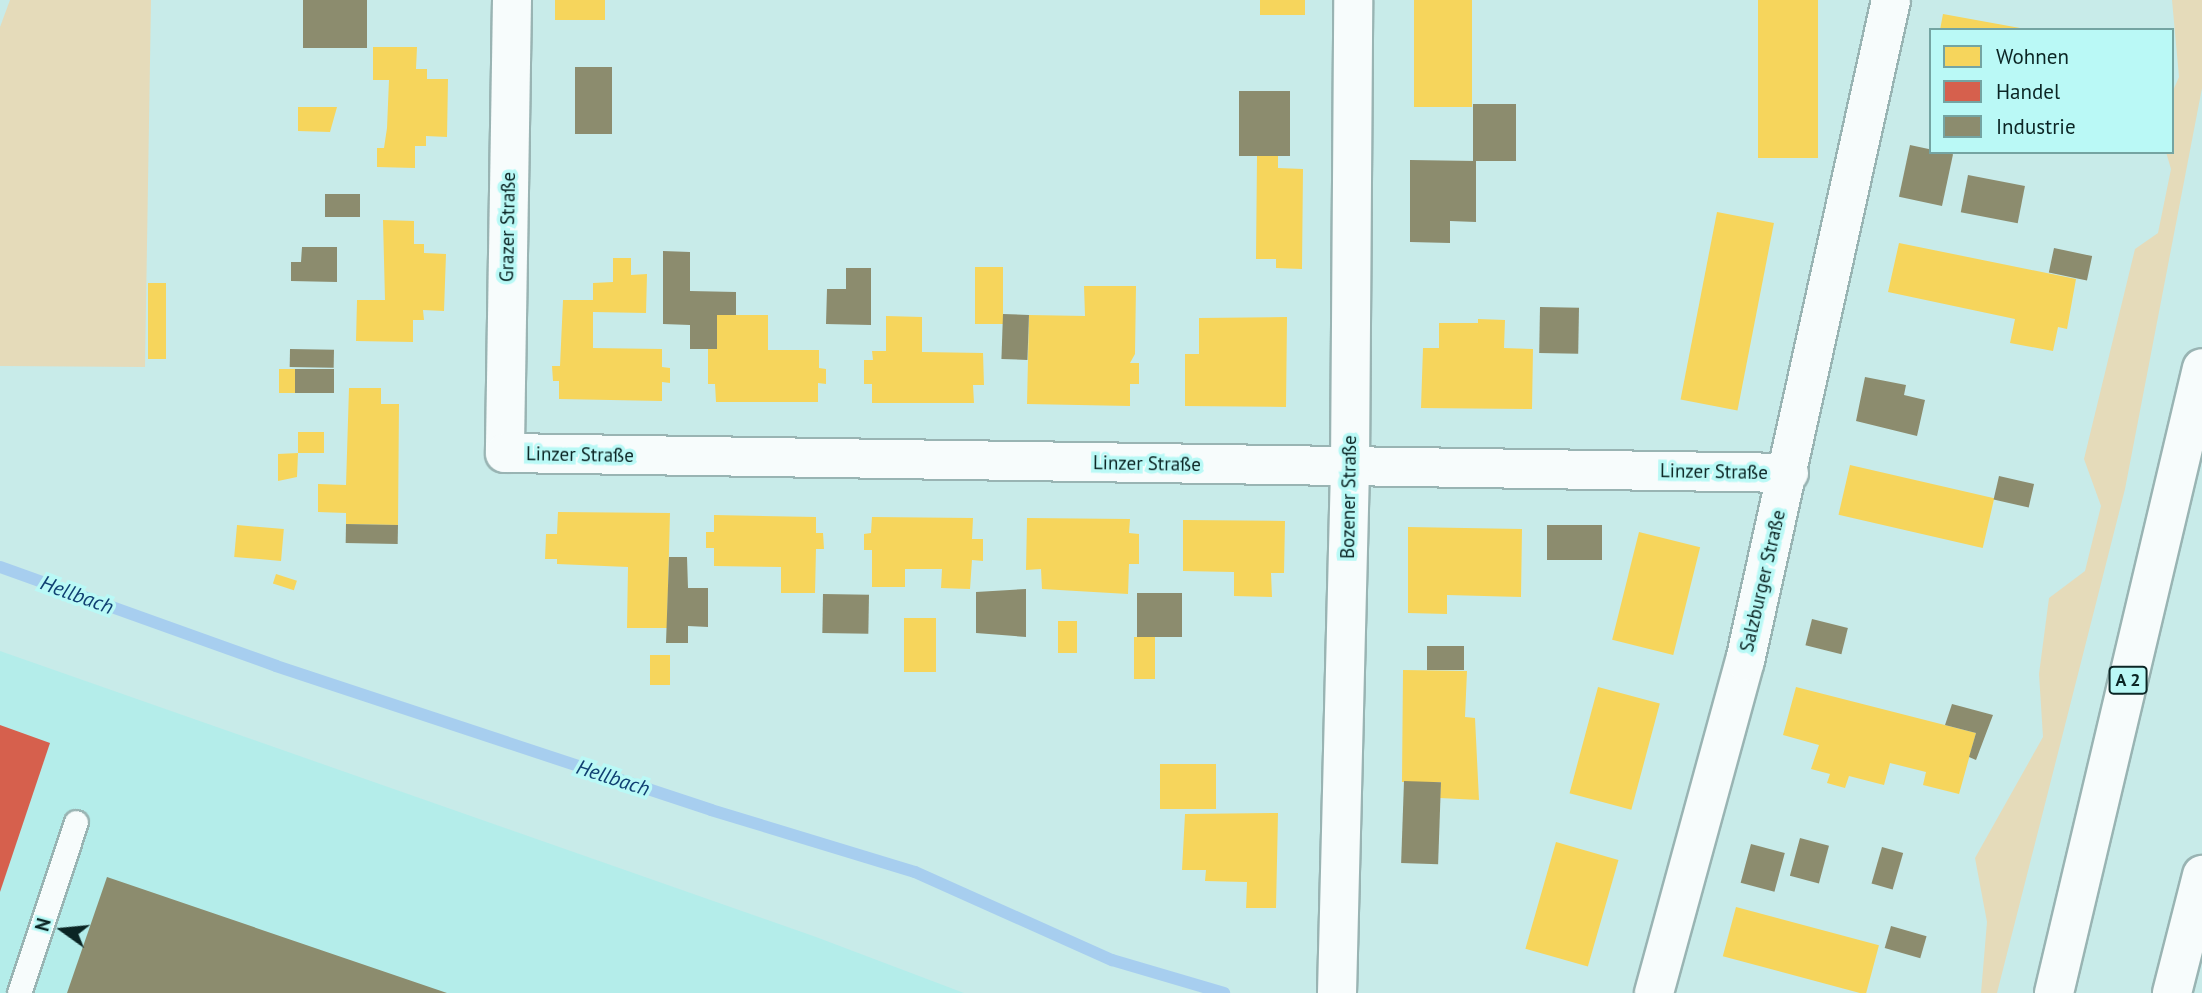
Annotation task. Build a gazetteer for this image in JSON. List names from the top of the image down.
{
  "streets": {
    "main road": [
      "Grazer Straße",
      "Linzer Straße",
      "Bozener Straße",
      "Salzburger Straße",
      "A 2"
    ]
  },
  "crossings": [
    ["Grazer Straße", "Linzer Straße"],
    ["Linzer Straße", "Bozener Straße"],
    ["Linzer Straße", "Salzburger Straße"]
  ],
  "water": ["Hellbach"],
  "legend": ["Wohnen", "Handel", "Industrie"],
  "north": "left"
}
